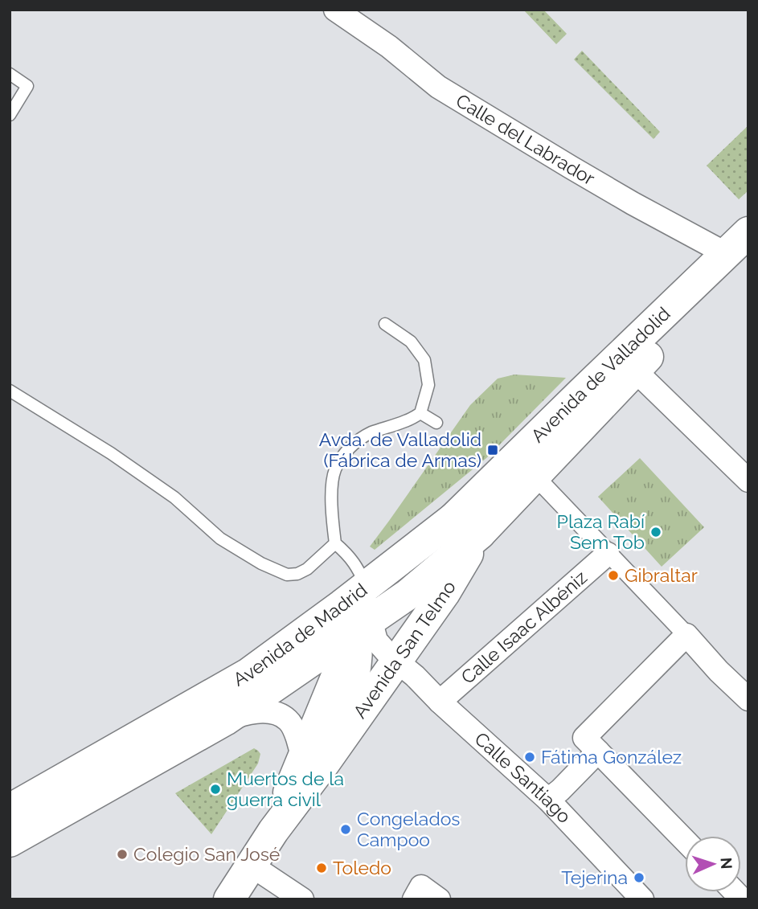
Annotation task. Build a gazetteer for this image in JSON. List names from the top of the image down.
{
  "streets": {
    "main road": ["Avenida de Valladolid", "Avenida de Madrid", "Avenida San Telmo"],
    "street": ["Calle del Labrador", "Calle Isaac Albéniz", "Calle Santiago"]
  },
  "crossings": [
    ["Calle del Labrador", "Avenida de Valladolid"],
    ["Avenida de Valladolid", "Avenida de Madrid"],
    ["Avenida de Valladolid", "Avenida San Telmo"],
    ["Calle Isaac Albéniz", "Calle Santiago"],
    ["Avenida de Madrid", "Avenida San Telmo"],
    ["Avenida de Madrid", "Calle Santiago"],
    ["Avenida San Telmo", "Calle Santiago"]
  ],
  "places": {
    "transit": ["Avda. de Valladolid (Fábrica de Armas)"],
    "other": [
      "Plaza Rabí Sem Tob",
      "Gibraltar",
      "Fátima González",
      "Muertos de la guerra civil",
      "Congelados Campoo",
      "Colegio San José",
      "Toledo",
      "Tejerina"
    ]
  },
  "north": "right"
}
